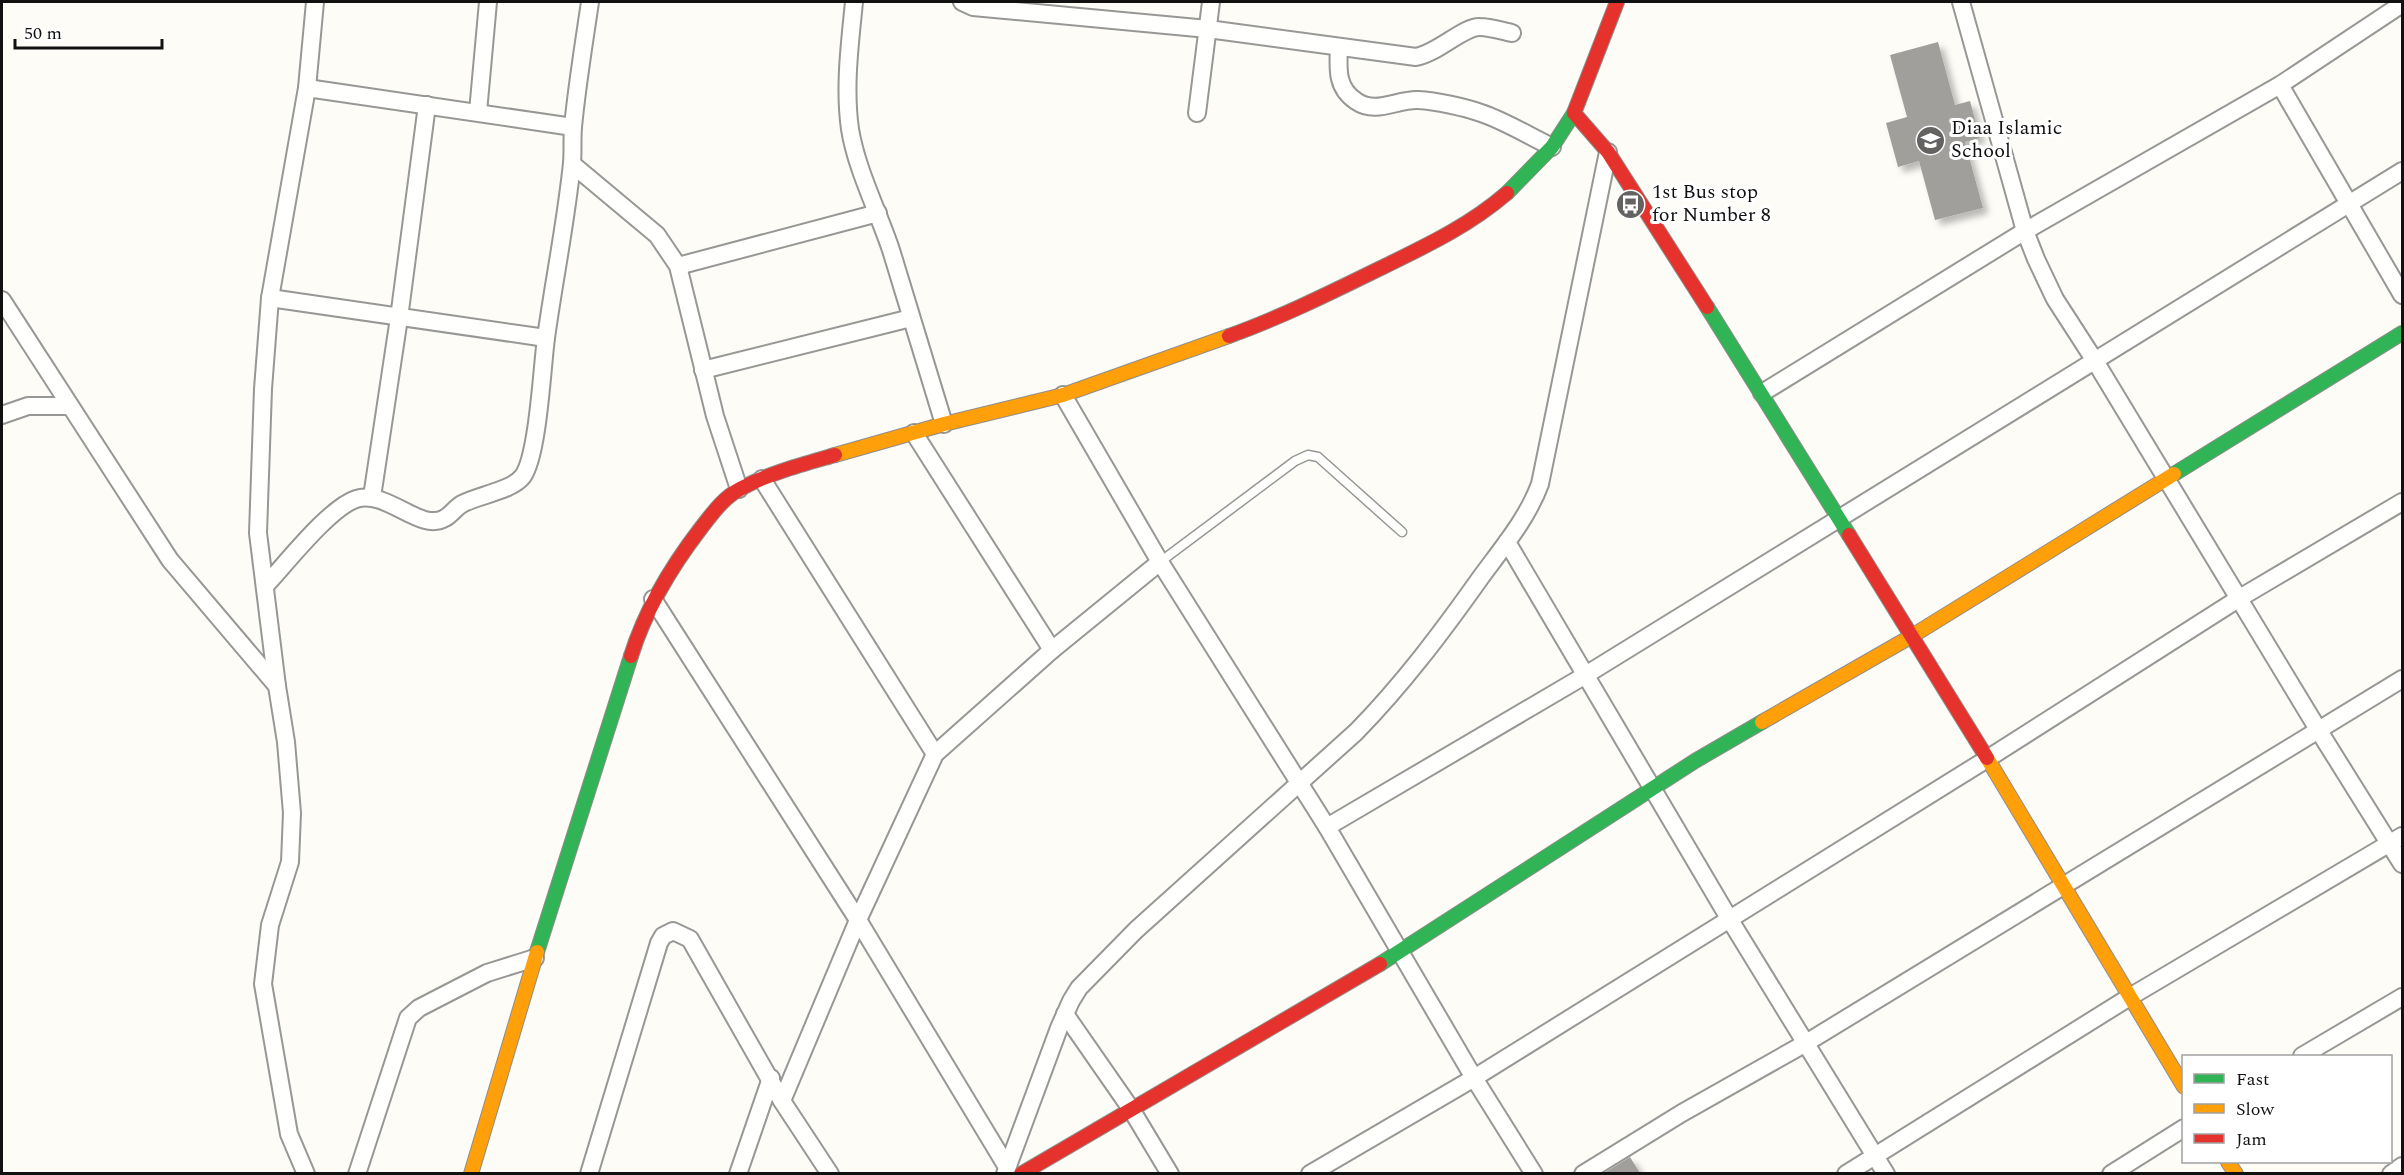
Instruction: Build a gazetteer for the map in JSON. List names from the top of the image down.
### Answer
{
  "places": {
    "school or university": ["Diaa Islamic School"],
    "bus stop": ["1st Bus stop for Number 8"]
  },
  "legend": ["Fast", "Slow", "Jam"],
  "scale_bar": "50 m"
}
